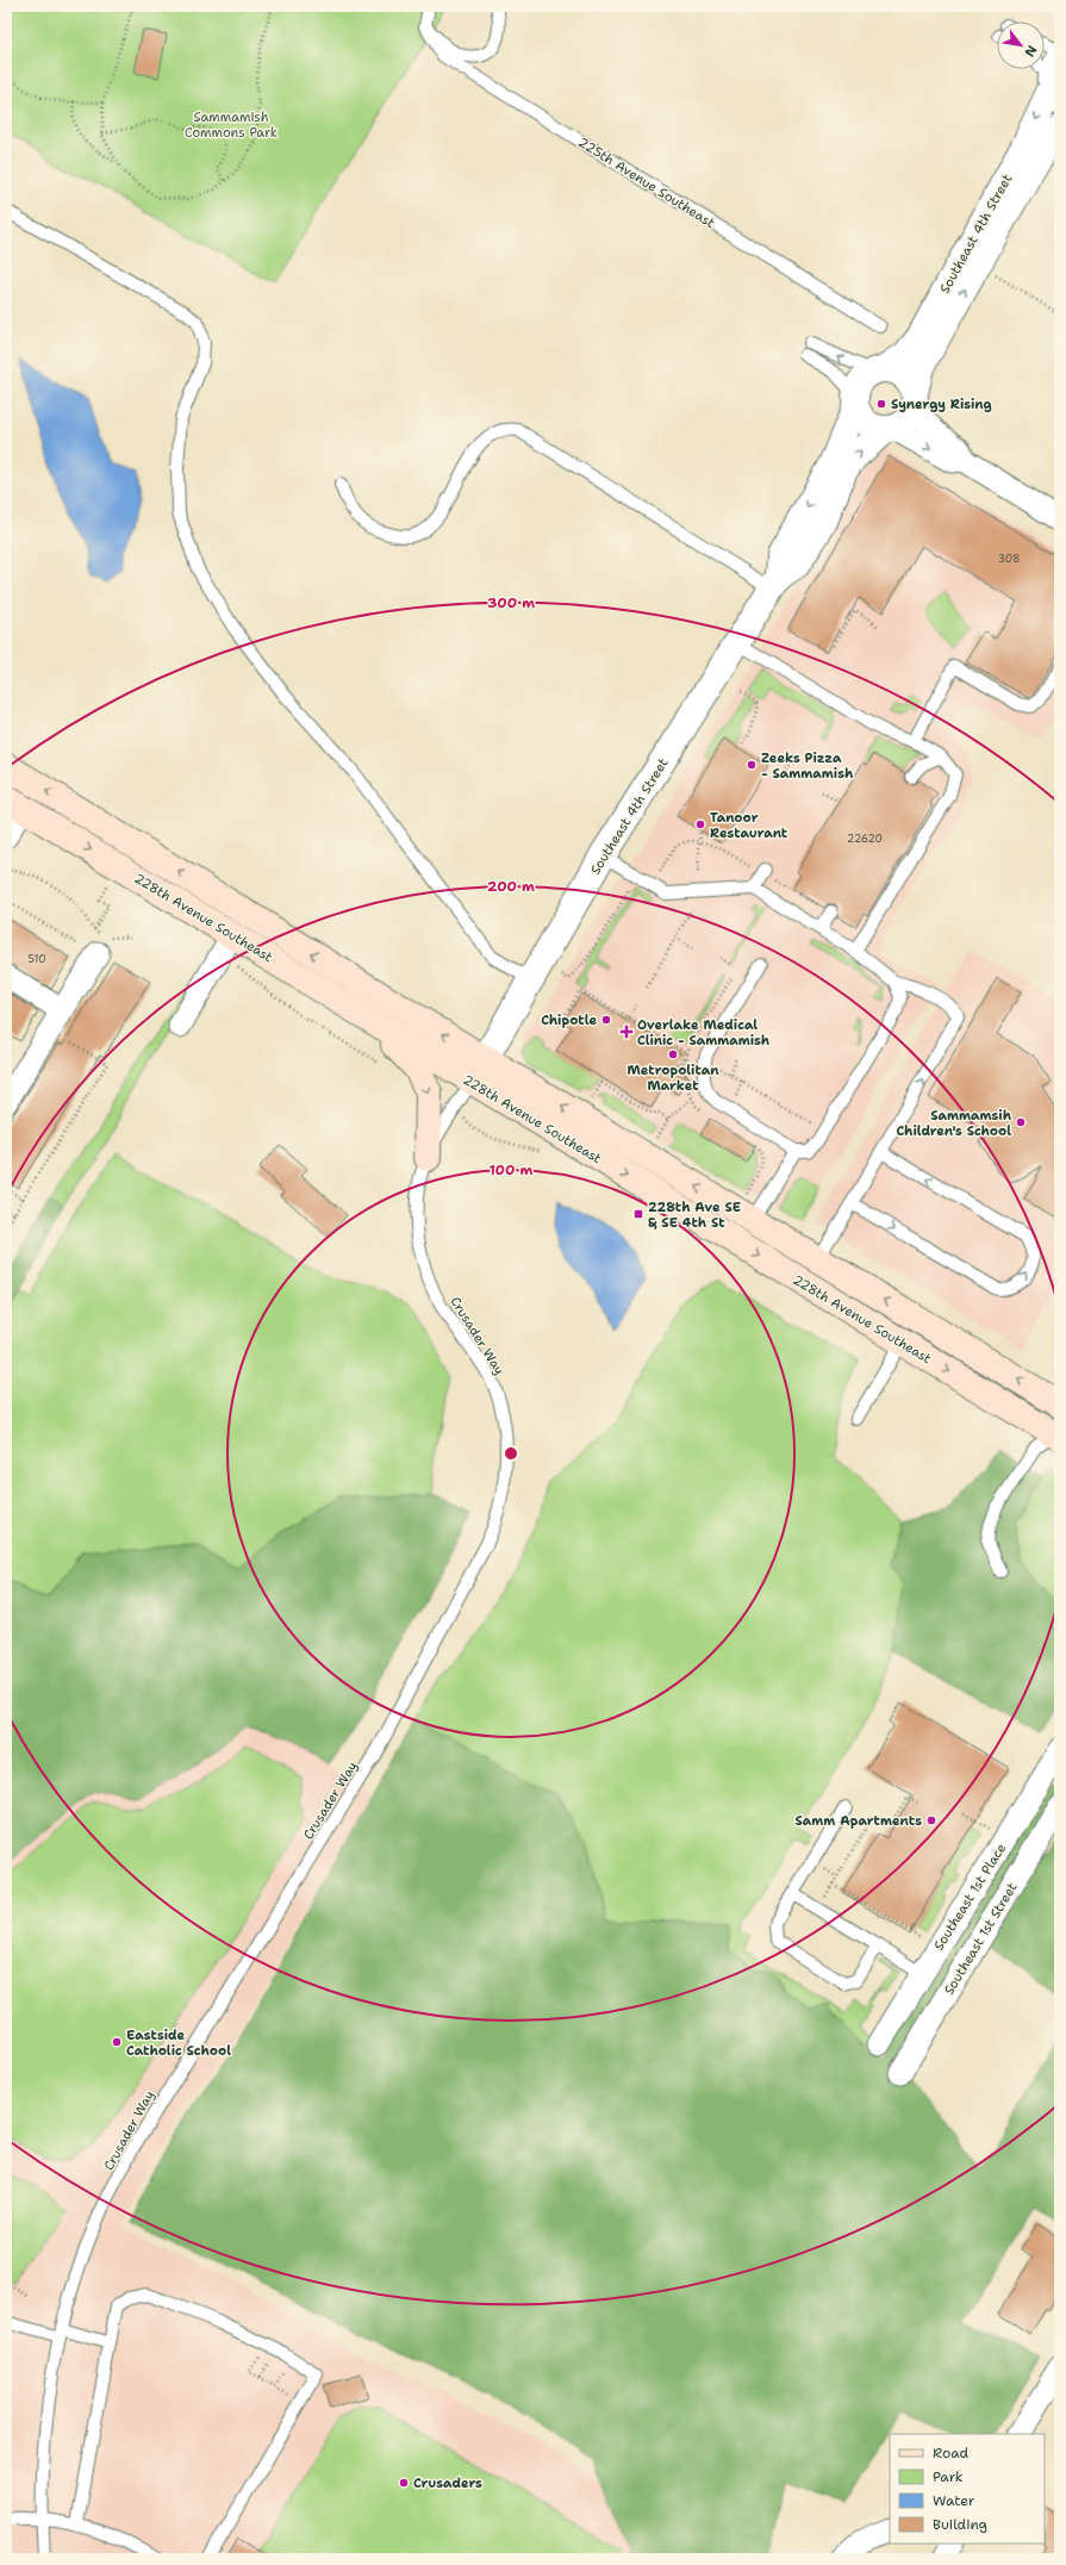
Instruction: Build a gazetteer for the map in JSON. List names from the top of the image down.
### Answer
{
  "streets": {
    "main road": ["228th Avenue Southeast"],
    "street": ["Southeast 4th Street", "Southeast 1st Place", "Southeast 1st Street"],
    "lane": ["225th Avenue Southeast", "Crusader Way"]
  },
  "crossings": [
    ["Southeast 4th Street", "228th Avenue Southeast"],
    ["Southeast 4th Street", "Crusader Way"],
    ["228th Avenue Southeast", "Crusader Way"]
  ],
  "parks": ["Sammamish Commons Park"],
  "places": {
    "other": [
      "Synergy Rising",
      "Zeeks Pizza - Sammamish",
      "Tanoor Restaurant",
      "Chipotle",
      "Metropolitan Market",
      "Sammamsih Children's School",
      "Samm Apartments",
      "Eastside Catholic School",
      "Crusaders"
    ],
    "health": ["Overlake Medical Clinic - Sammamish"],
    "transit": ["228th Ave SE & SE 4th St"]
  },
  "house_numbers": ["308", "22620", "510"],
  "legend": [
    "Road",
    "Park",
    "Water",
    "Building"
  ],
  "north": "bottom right",
  "rings": ["300 m", "200 m", "100 m"]
}
